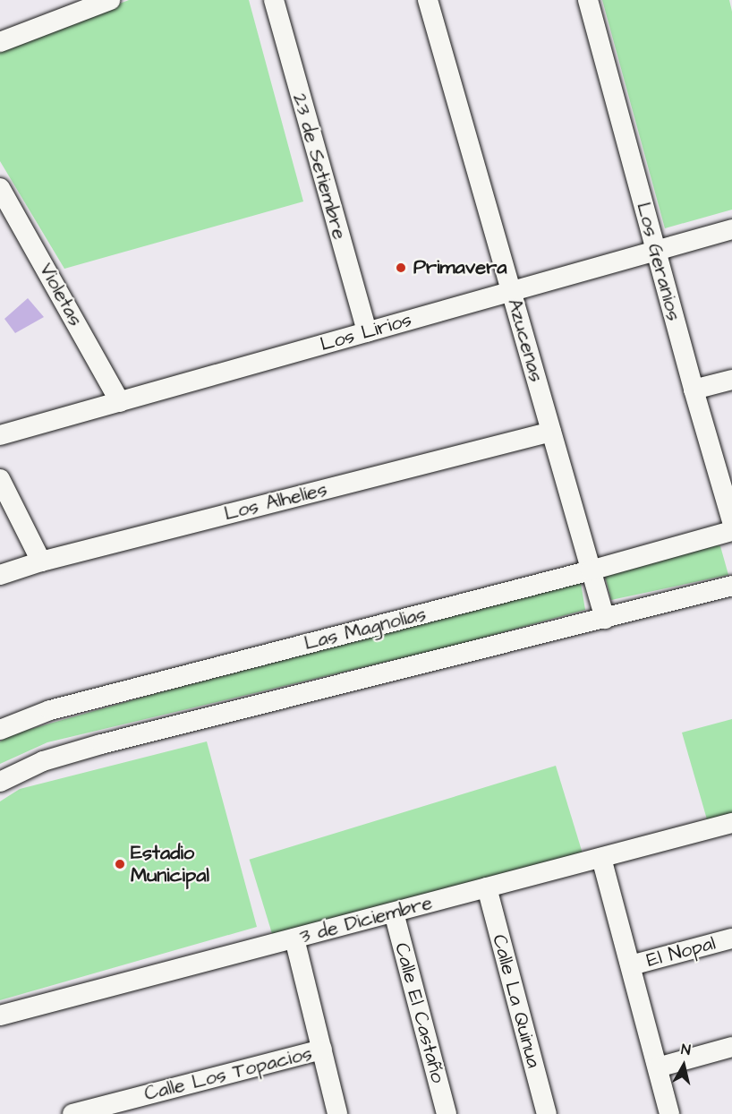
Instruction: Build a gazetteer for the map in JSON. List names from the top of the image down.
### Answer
{
  "streets": {
    "street": [
      "23 de Setiembre",
      "Los Geranios",
      "Violetas",
      "Los Lirios",
      "Azucenas",
      "Los Alhelíes",
      "Las Magnolias",
      "3 de Diciembre",
      "El Nopal",
      "Calle La Quinua",
      "Calle El Castaño",
      "Calle Los Topacios"
    ]
  },
  "crossings": [
    ["23 de Setiembre", "Los Lirios"],
    ["Los Geranios", "Los Lirios"],
    ["Violetas", "Los Lirios"],
    ["Los Lirios", "Azucenas"],
    ["Azucenas", "Los Alhelíes"],
    ["Azucenas", "Las Magnolias"],
    ["3 de Diciembre", "Calle La Quinua"],
    ["3 de Diciembre", "Calle El Castaño"]
  ],
  "places": ["Primavera", "Estadio Municipal"],
  "north": "top"
}
